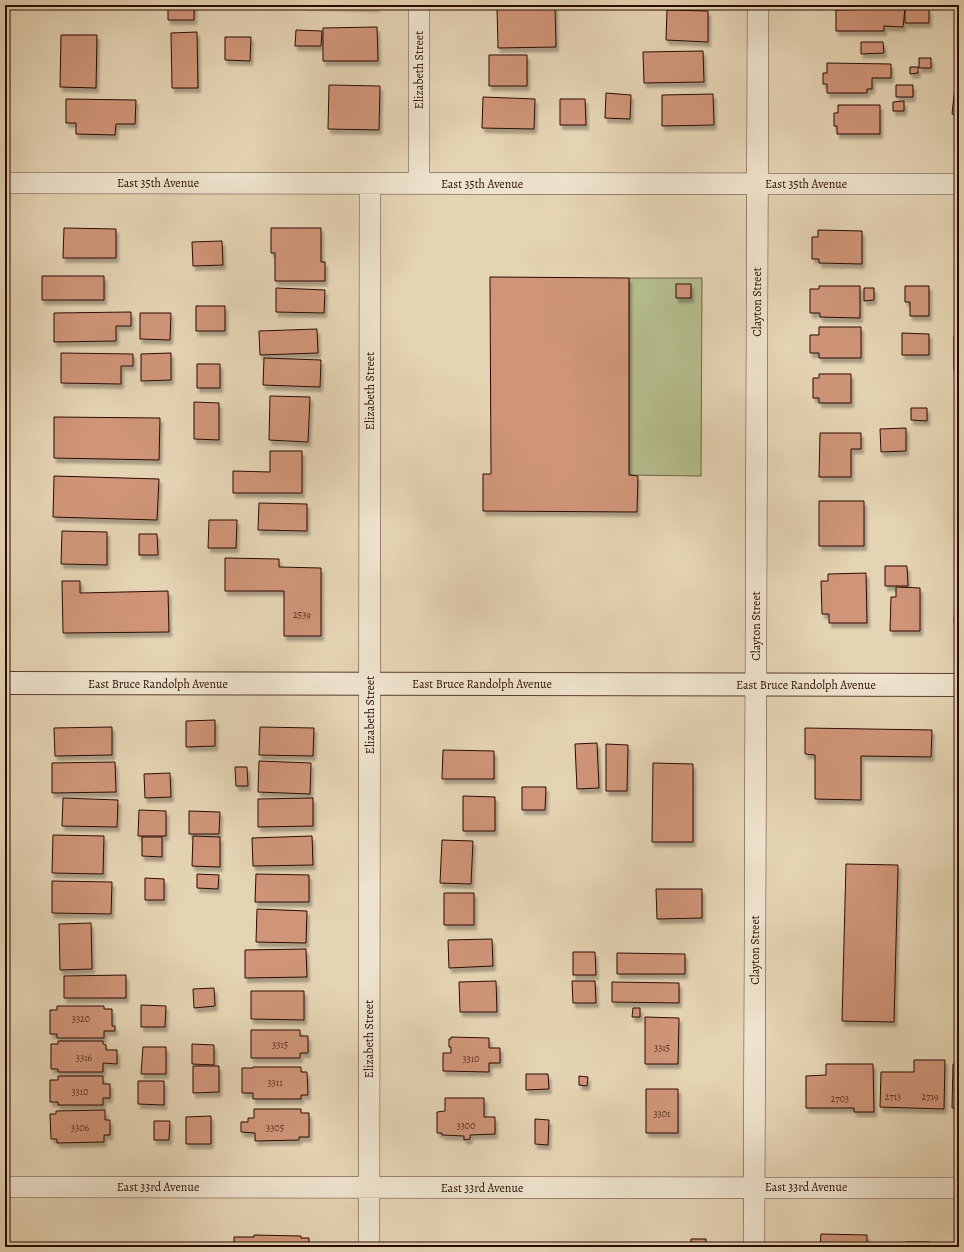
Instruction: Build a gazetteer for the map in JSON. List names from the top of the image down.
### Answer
{
  "streets": {
    "street": [
      "Elizabeth Street",
      "East 35th Avenue",
      "Clayton Street",
      "East Bruce Randolph Avenue",
      "East 33rd Avenue"
    ]
  },
  "crossings": [
    ["Elizabeth Street", "East 35th Avenue"],
    ["Elizabeth Street", "East Bruce Randolph Avenue"],
    ["Elizabeth Street", "East 33rd Avenue"],
    ["East 35th Avenue", "Clayton Street"],
    ["Clayton Street", "East Bruce Randolph Avenue"],
    ["Clayton Street", "East 33rd Avenue"]
  ],
  "house_numbers": [
    "2539",
    "3320",
    "3315",
    "3315",
    "3316",
    "3310",
    "3311",
    "3310",
    "2713",
    "2719",
    "2703",
    "3301",
    "3300",
    "3306",
    "3305"
  ]
}
